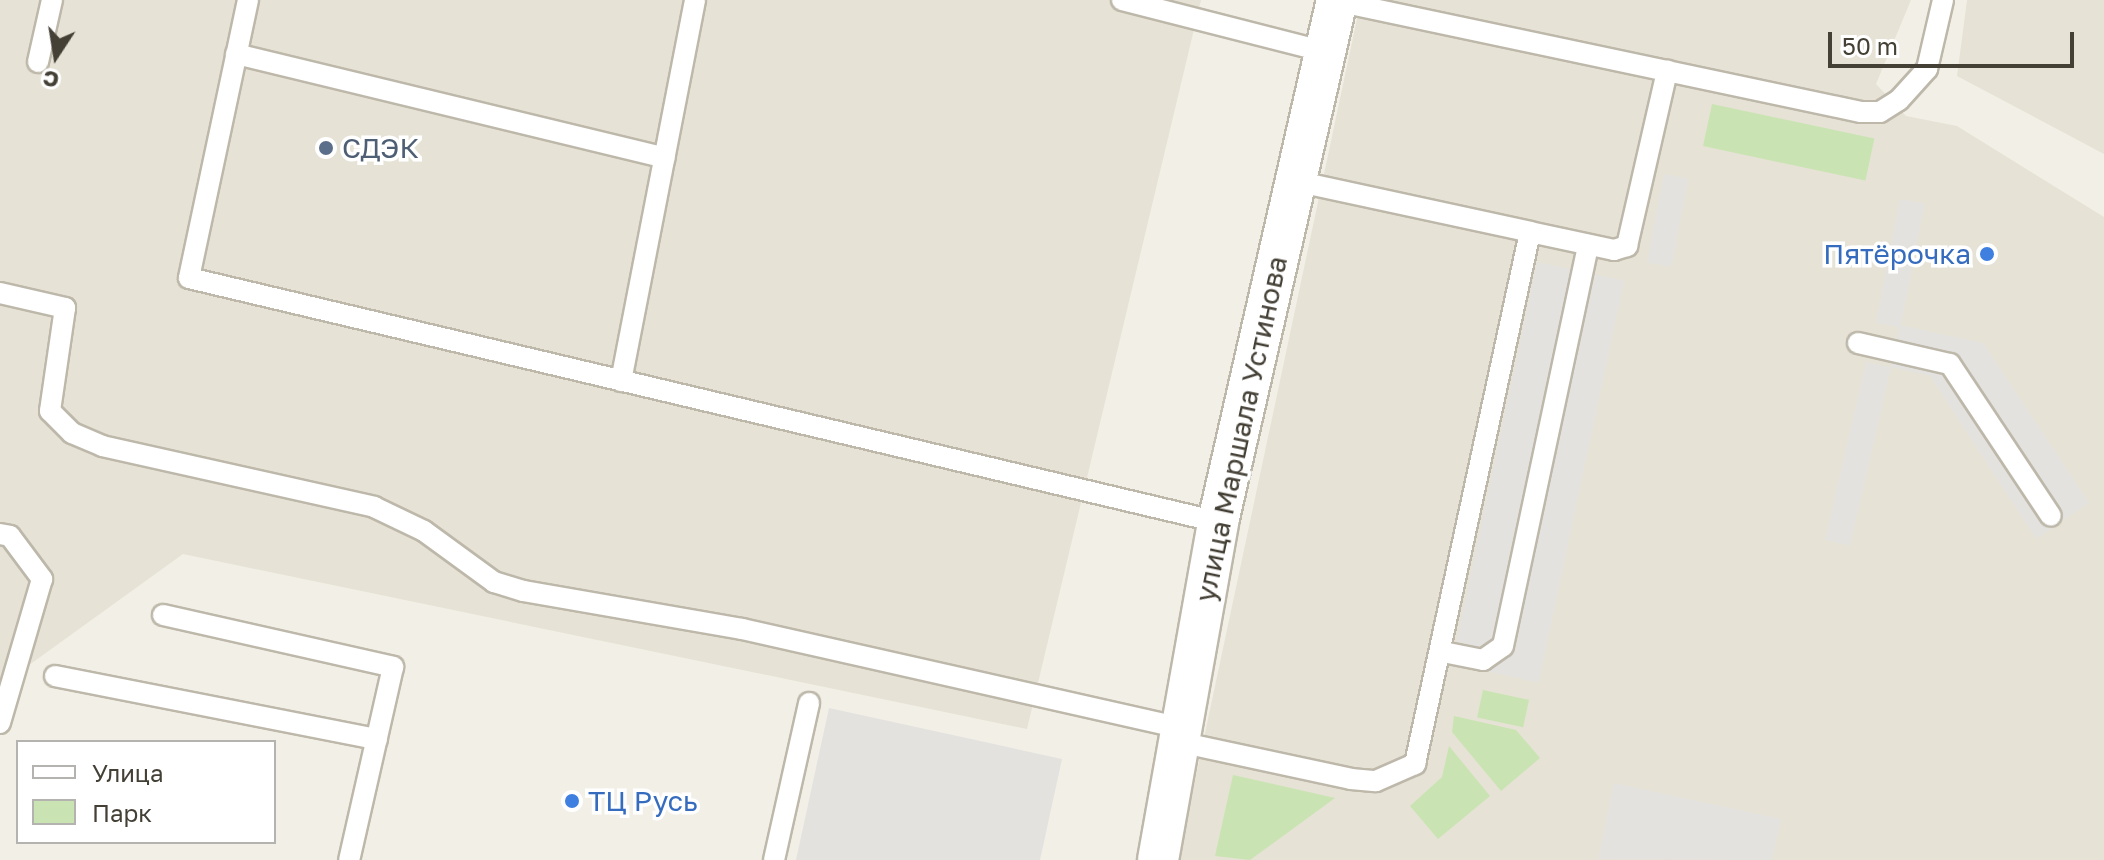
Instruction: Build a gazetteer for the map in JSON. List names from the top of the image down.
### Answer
{
  "streets": {
    "street": ["улица Маршала Устинова"]
  },
  "places": ["СДЭК", "Пятёрочка", "ТЦ Русь"],
  "legend": ["Улица", "Парк"],
  "scale_bar": "50 m",
  "north": "bottom"
}
